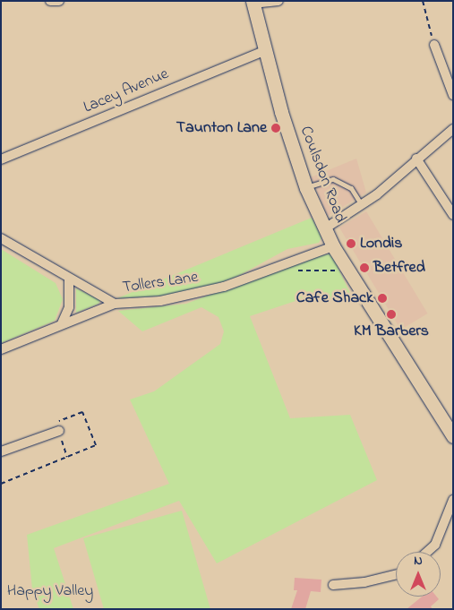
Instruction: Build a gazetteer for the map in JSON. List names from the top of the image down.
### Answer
{
  "streets": {
    "main road": ["Coulsdon Road"],
    "street": ["Lacey Avenue", "Tollers Lane"]
  },
  "crossings": [
    ["Lacey Avenue", "Coulsdon Road"],
    ["Coulsdon Road", "Tollers Lane"]
  ],
  "parks": ["Happy Valley"],
  "places": [
    "Taunton Lane",
    "Londis",
    "Betfred",
    "Cafe Shack",
    "KM Barbers"
  ],
  "north": "top"
}
